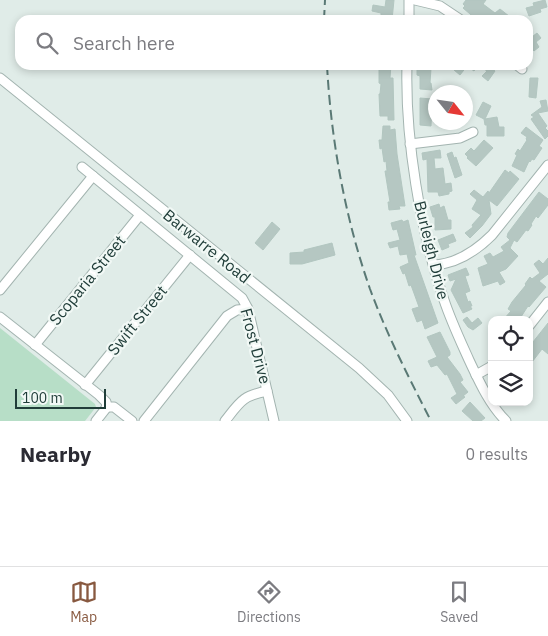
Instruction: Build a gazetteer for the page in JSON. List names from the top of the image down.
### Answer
{
  "streets": {
    "street": [
      "Barwarre Road",
      "Burleigh Drive",
      "Scoparia Street",
      "Swift Street",
      "Frost Drive"
    ]
  },
  "crossings": [
    ["Scoparia Street", "Frost Drive"],
    ["Swift Street", "Frost Drive"]
  ],
  "scale_bar": "100 m",
  "north": "bottom right",
  "page": {
    "search": "Search here",
    "scale": "100 m",
    "heading": ["Nearby", "0 results"],
    "nav": ["Map", "Directions", "Saved"]
  }
}
